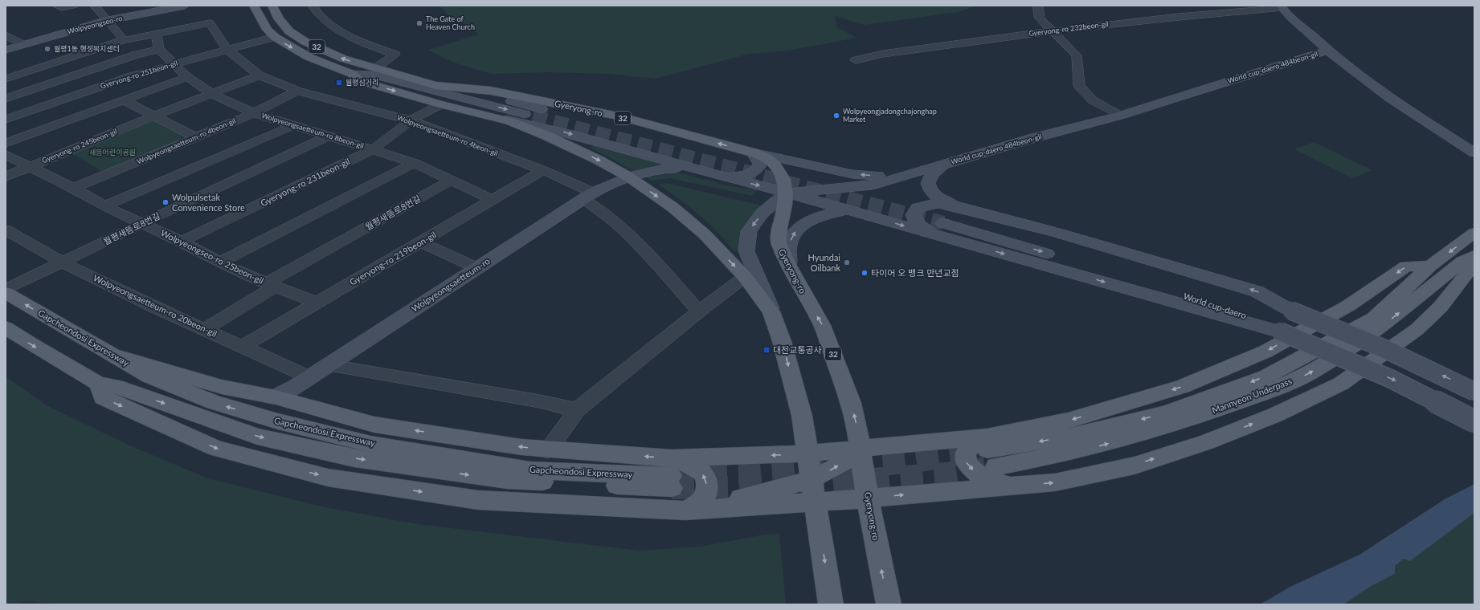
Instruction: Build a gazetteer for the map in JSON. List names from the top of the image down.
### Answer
{
  "streets": {
    "main road": [
      "32",
      "Gyeryong-ro",
      "Gapcheondosi Expressway",
      "Mannyeon Underpass"
    ],
    "street": [
      "Wolpyeongseo-ro",
      "Gyeryong-ro 232beon-gil",
      "World cup-daero 484beon-gil",
      "Gyeryong-ro 251beon-gil",
      "Wolpyeongsaetteum-ro 8beon-gil",
      "Wolpyeongsaetteum-ro 4beon-gil",
      "Gyeryong-ro 245beon-gil",
      "Gyeryong-ro 231beon-gil",
      "월평새뜸로8번길",
      "Wolpyeongseo-ro 25beon-gil",
      "Gyeryong-ro 219beon-gil",
      "Wolpyeongsaetteum-ro",
      "Wolpyeongsaetteum-ro 20beon-gil",
      "World cup-daero"
    ]
  },
  "crossings": [
    ["32", "Gyeryong-ro 251beon-gil"],
    ["32", "Gyeryong-ro"],
    ["Gyeryong-ro 251beon-gil", "Wolpyeongsaetteum-ro 8beon-gil"],
    ["Gyeryong-ro 251beon-gil", "Wolpyeongsaetteum-ro 4beon-gil"],
    ["Wolpyeongsaetteum-ro 8beon-gil", "Wolpyeongsaetteum-ro 4beon-gil"],
    ["Wolpyeongsaetteum-ro 8beon-gil", "Gyeryong-ro 245beon-gil"],
    ["Wolpyeongsaetteum-ro 8beon-gil", "Gyeryong-ro 231beon-gil"],
    ["Wolpyeongsaetteum-ro 8beon-gil", "월평새뜸로8번길"],
    ["Wolpyeongsaetteum-ro 8beon-gil", "Gyeryong-ro 219beon-gil"],
    ["Wolpyeongsaetteum-ro 4beon-gil", "Gyeryong-ro 245beon-gil"],
    ["Wolpyeongsaetteum-ro 4beon-gil", "Gyeryong-ro 231beon-gil"],
    ["Wolpyeongsaetteum-ro 4beon-gil", "Wolpyeongseo-ro 25beon-gil"],
    ["Wolpyeongsaetteum-ro 4beon-gil", "Gyeryong-ro 219beon-gil"],
    ["Wolpyeongsaetteum-ro 4beon-gil", "Wolpyeongsaetteum-ro"],
    ["Gyeryong-ro 245beon-gil", "Wolpyeongseo-ro 25beon-gil"],
    ["Gyeryong-ro 231beon-gil", "Wolpyeongseo-ro 25beon-gil"],
    ["월평새뜸로8번길", "Wolpyeongseo-ro 25beon-gil"],
    ["월평새뜸로8번길", "Wolpyeongsaetteum-ro 20beon-gil"],
    ["Wolpyeongseo-ro 25beon-gil", "Gyeryong-ro 219beon-gil"],
    ["Gyeryong-ro 219beon-gil", "Wolpyeongsaetteum-ro 20beon-gil"],
    ["Wolpyeongsaetteum-ro", "Wolpyeongsaetteum-ro 20beon-gil"]
  ],
  "parks": ["새뜸어린이공원"],
  "places": {
    "other": [
      "The Gate of Heaven Church",
      "월평1동 행정복지센터",
      "Wolpyeongjadongchajonghap Market",
      "Wolpulsetak Convenience Store",
      "Hyundai Oilbank",
      "타이어 오 뱅크 만년교점"
    ],
    "transit": ["월평삼거리", "대전교통공사"]
  }
}
